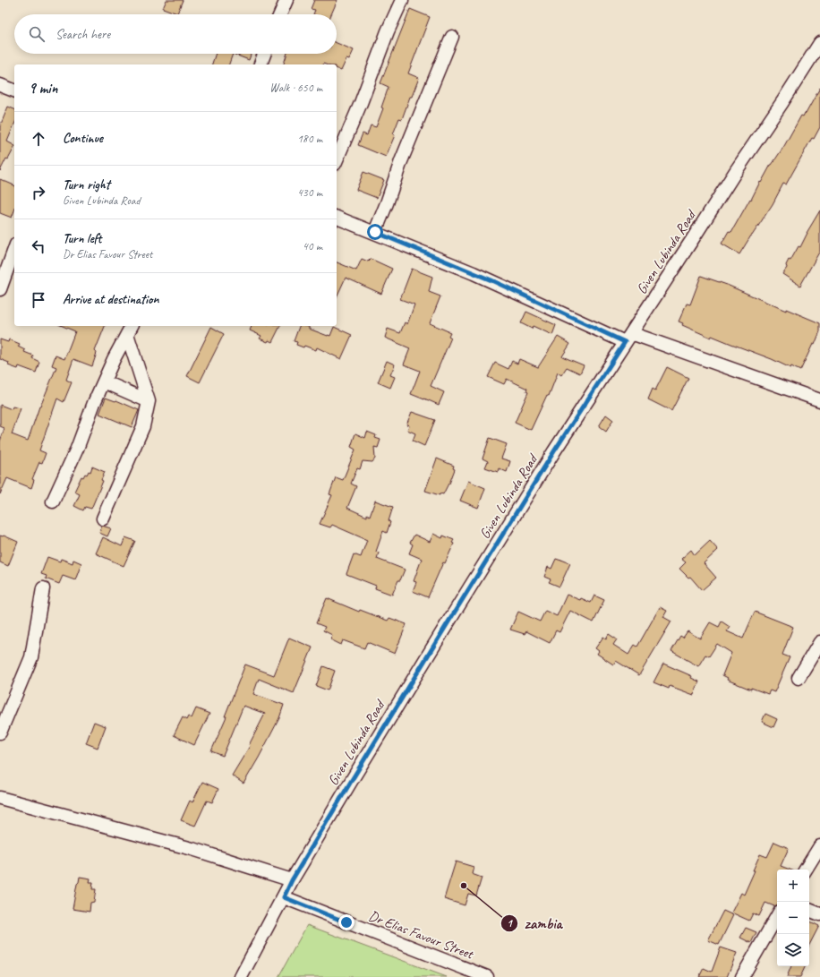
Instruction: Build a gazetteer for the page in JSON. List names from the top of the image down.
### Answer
{
  "streets": {
    "street": ["Given Lubinda Road", "Dr Elias Favour Street"]
  },
  "crossings": [
    ["Given Lubinda Road", "Dr Elias Favour Street"]
  ],
  "places": ["zambia"],
  "page": {
    "search": "Search here",
    "heading": ["9 min", "Walk · 650 m"],
    "list": [
      ["Continue", "180 m"],
      ["Turn right", "Given Lubinda Road", "430 m"],
      ["Turn left", "Dr Elias Favour Street", "40 m"],
      "Arrive at destination"
    ],
    "map_buttons": ["+", "−"]
  }
}
